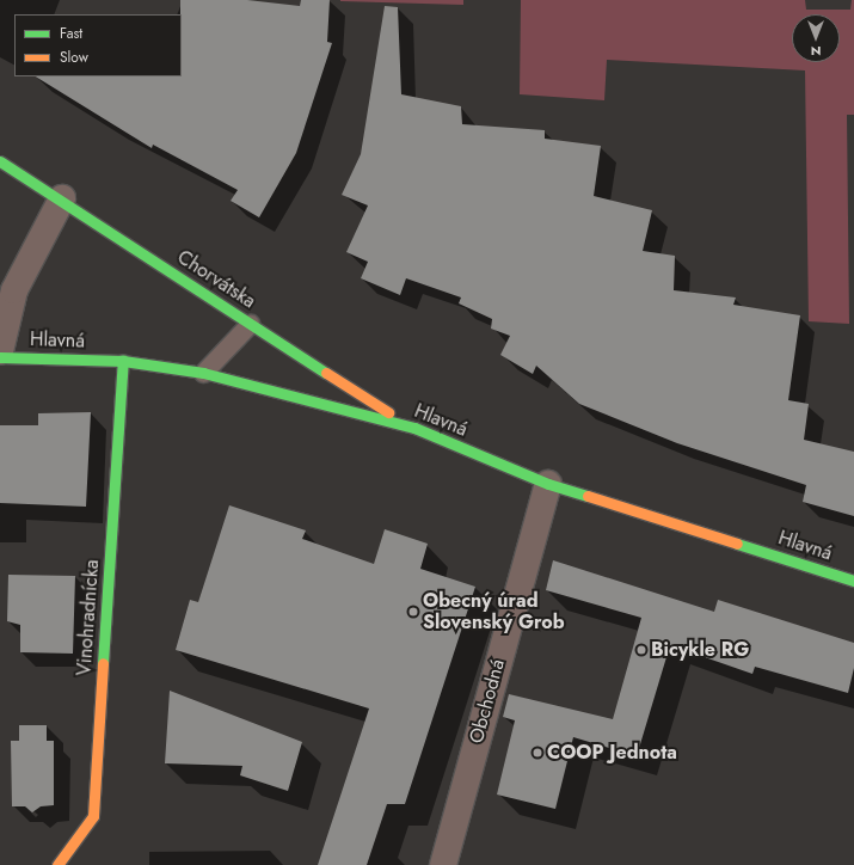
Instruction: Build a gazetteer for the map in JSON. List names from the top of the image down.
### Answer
{
  "streets": {
    "street": [
      "Chorvátska",
      "Hlavná",
      "Vinohradnícka",
      "Obchodná"
    ]
  },
  "crossings": [
    ["Chorvátska", "Hlavná"],
    ["Hlavná", "Vinohradnícka"],
    ["Hlavná", "Obchodná"]
  ],
  "places": ["Obecný úrad Slovenský Grob", "Bicykle RG", "COOP Jednota"],
  "legend": ["Fast", "Slow"],
  "north": "bottom"
}
